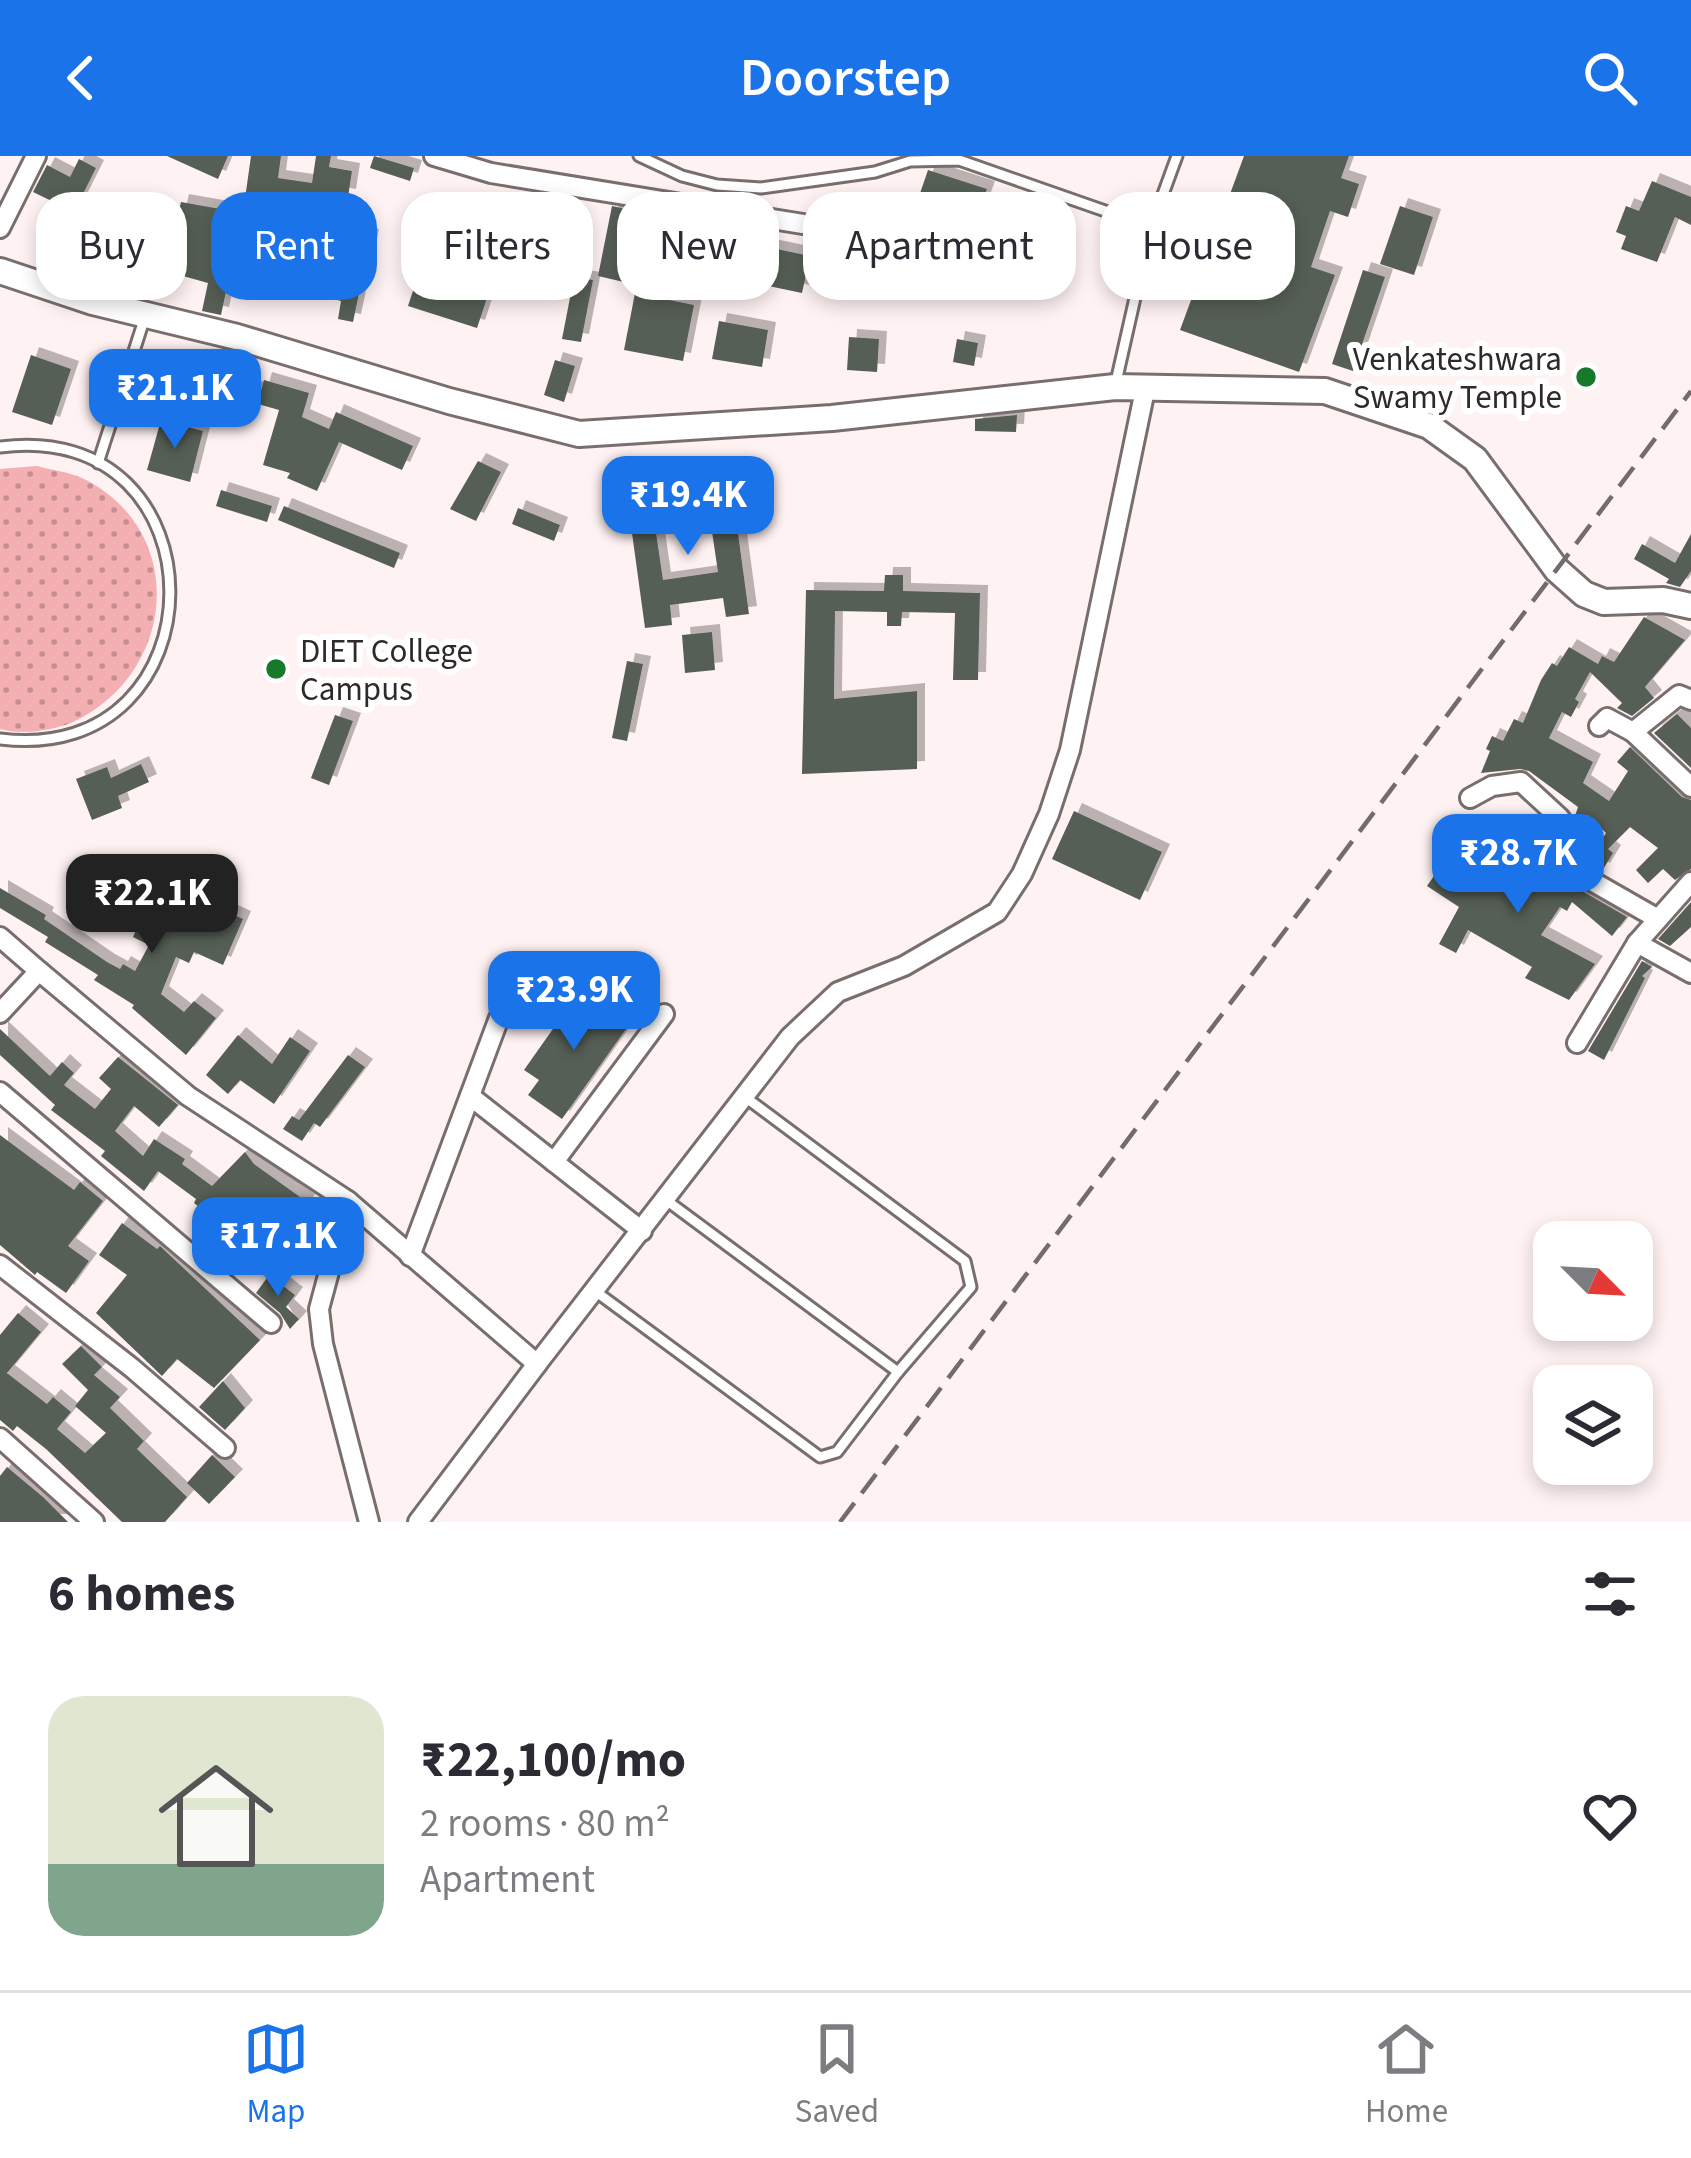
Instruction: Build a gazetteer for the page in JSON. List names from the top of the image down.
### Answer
{
  "places": ["Venkateshwara Swamy Temple", "DIET College Campus"],
  "north": "bottom right",
  "page": {
    "header": "Doorstep",
    "chip": [
      "Buy",
      "Rent",
      "Filters",
      "New",
      "Apartment",
      "House"
    ],
    "price": [
      "₹21.1K",
      "₹19.4K",
      "₹28.7K",
      "₹22.1K",
      "₹23.9K",
      "₹17.1K"
    ],
    "heading": "6 homes",
    "list": [
      {
        "name": "₹22,100/mo",
        "note": "2 rooms · 80 m² · Apartment"
      }
    ],
    "tabs": ["Map", "Saved", "Home"]
  }
}
